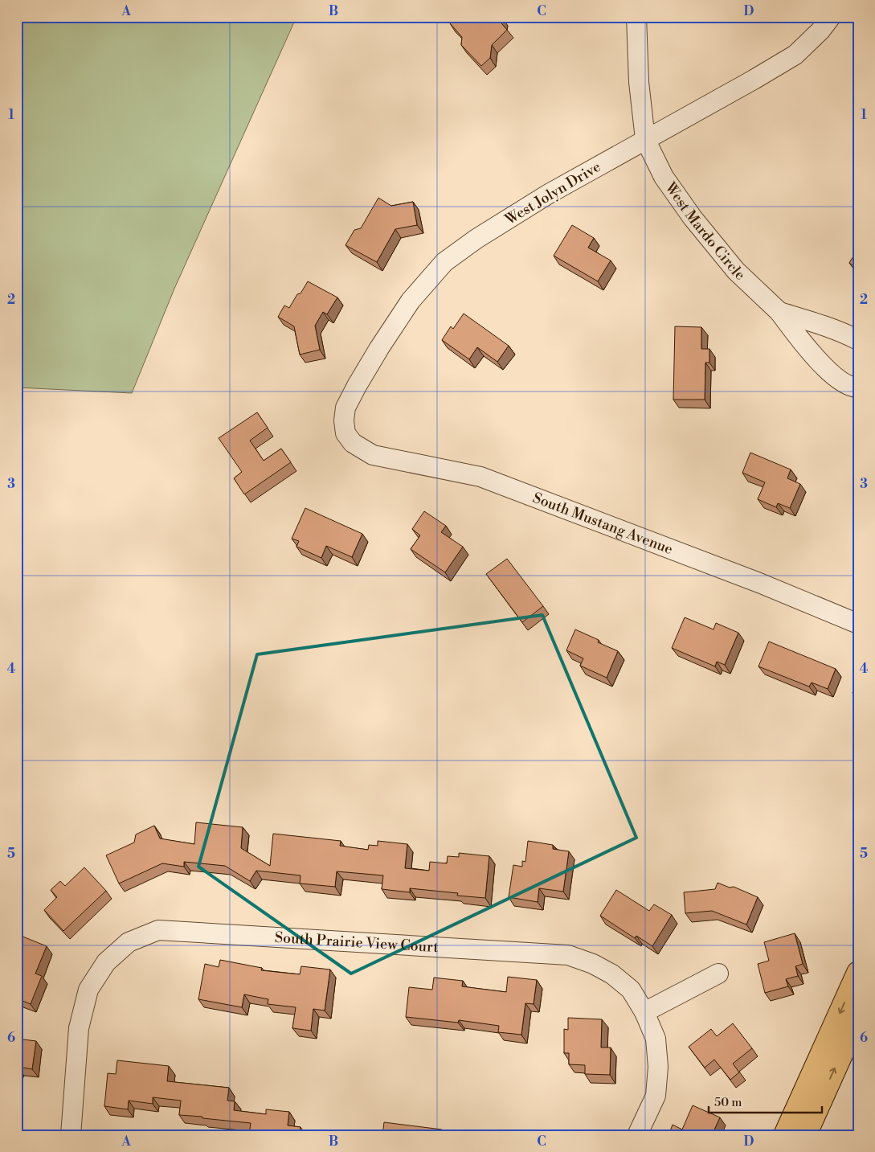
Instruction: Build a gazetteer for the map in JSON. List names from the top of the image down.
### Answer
{
  "streets": {
    "street": [
      "West Jolyn Drive",
      "West Mardo Circle",
      "South Mustang Avenue",
      "South Prairie View Court"
    ]
  },
  "crossings": [
    ["West Jolyn Drive", "West Mardo Circle"],
    ["West Jolyn Drive", "South Mustang Avenue"]
  ],
  "scale_bar": "50 m",
  "grid": {
    "columns": [
      "A",
      "B",
      "C",
      "D"
    ],
    "rows": [
      "1",
      "2",
      "3",
      "4",
      "5",
      "6"
    ]
  }
}
